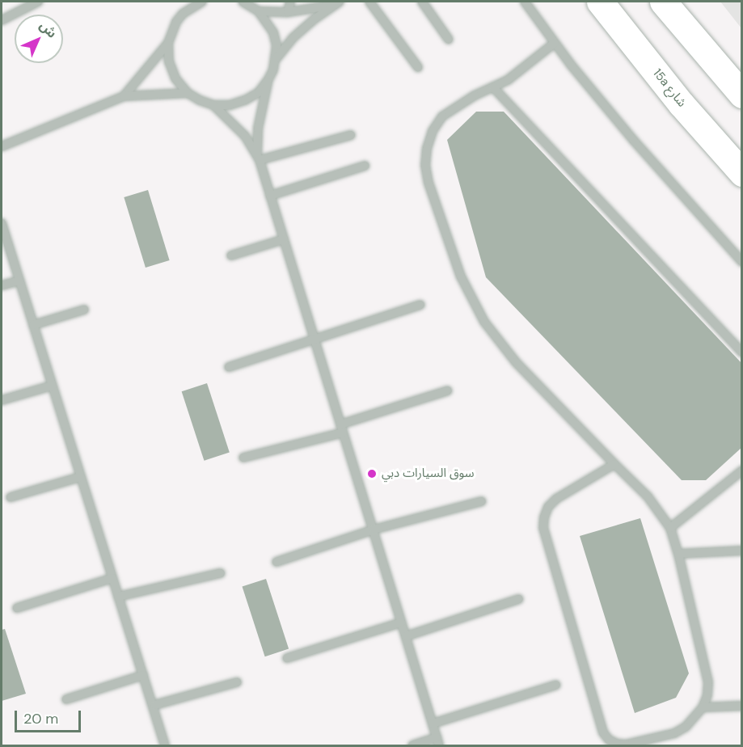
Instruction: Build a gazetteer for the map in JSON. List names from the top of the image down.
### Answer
{
  "streets": {
    "main road": ["15a شارع"]
  },
  "places": ["سوق السيارات دبي"],
  "scale_bar": "20 m",
  "north": "top right"
}
